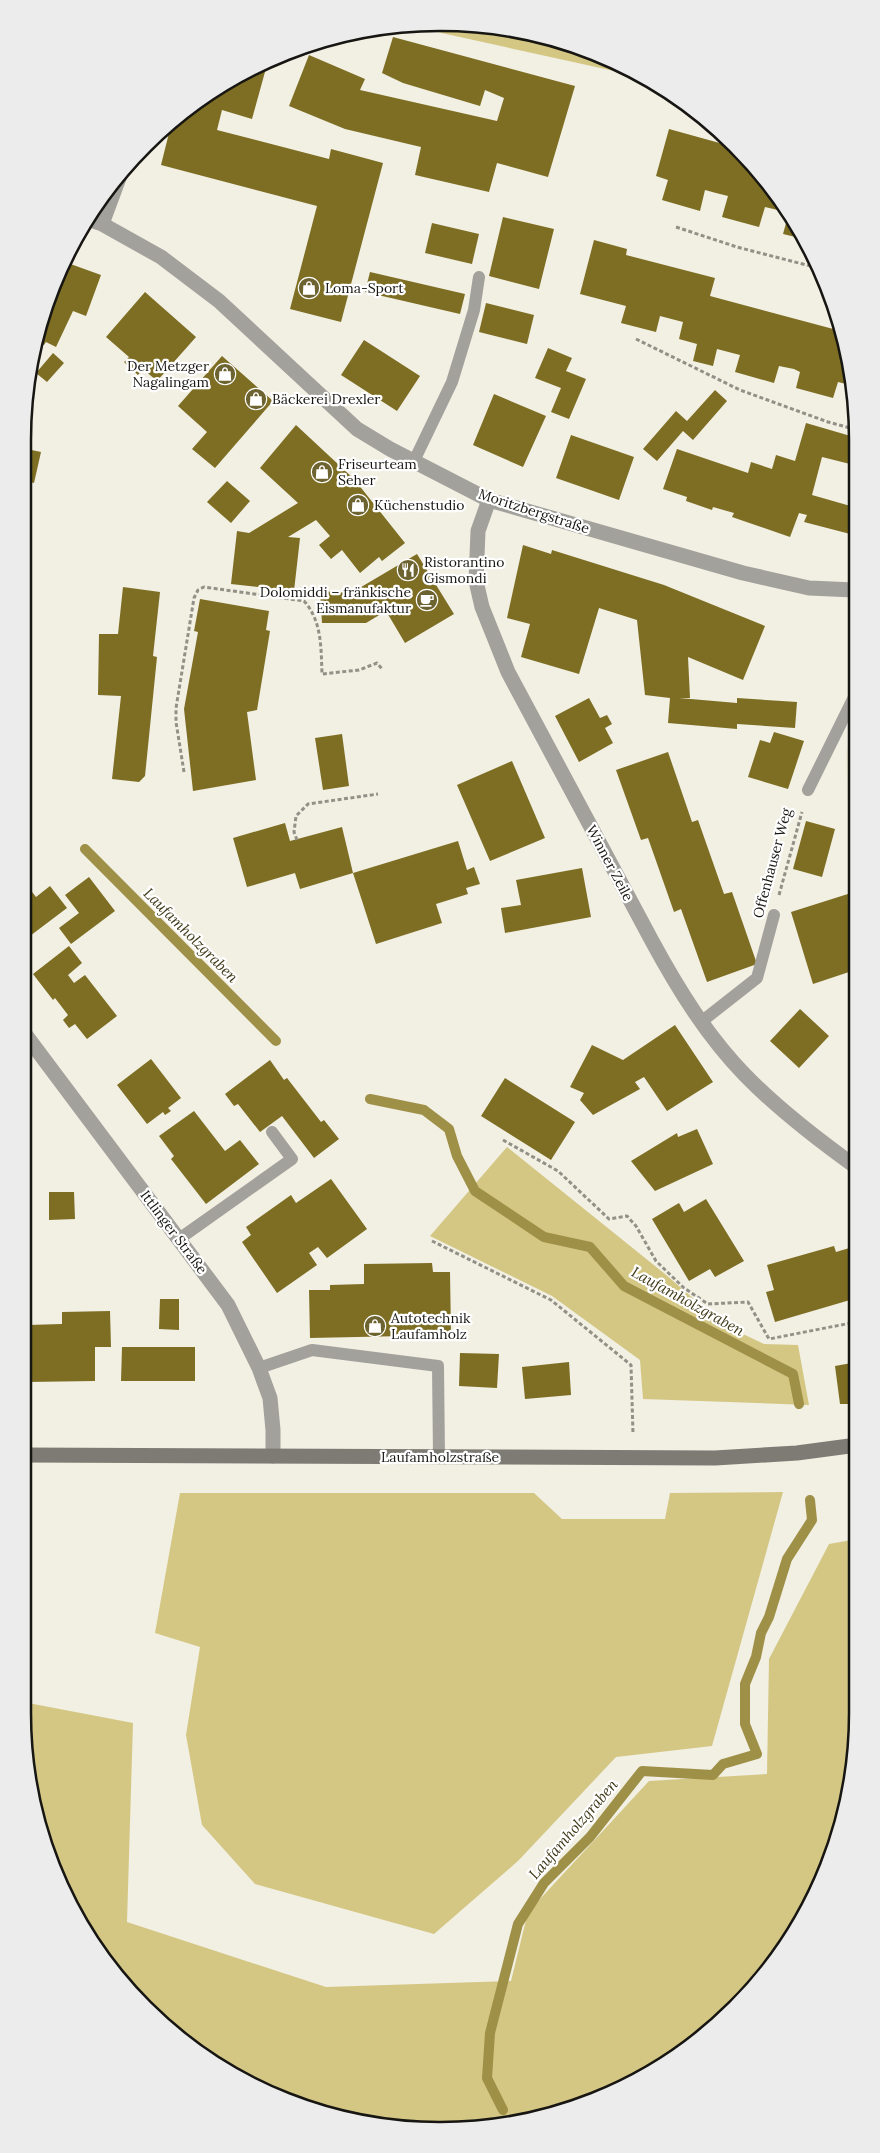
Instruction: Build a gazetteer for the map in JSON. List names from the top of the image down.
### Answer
{
  "streets": {
    "main road": ["Laufamholzstraße"],
    "street": ["Moritzbergstraße", "Winner Zeile", "Ittlinger Straße"],
    "lane": ["Offenhauser Weg"]
  },
  "crossings": [
    ["Moritzbergstraße", "Winner Zeile"],
    ["Winner Zeile", "Offenhauser Weg"],
    ["Ittlinger Straße", "Laufamholzstraße"]
  ],
  "water": ["Laufamholzgraben"],
  "places": {
    "shop": [
      "Loma-Sport",
      "Der Metzger Nagalingam",
      "Bäckerei Drexler",
      "Friseurteam Seher",
      "Küchenstudio",
      "Autotechnik Laufamholz"
    ],
    "restaurant": ["Ristorantino Gismondi"],
    "cafe": ["Dolomiddi – fränkische Eismanufaktur"]
  }
}
